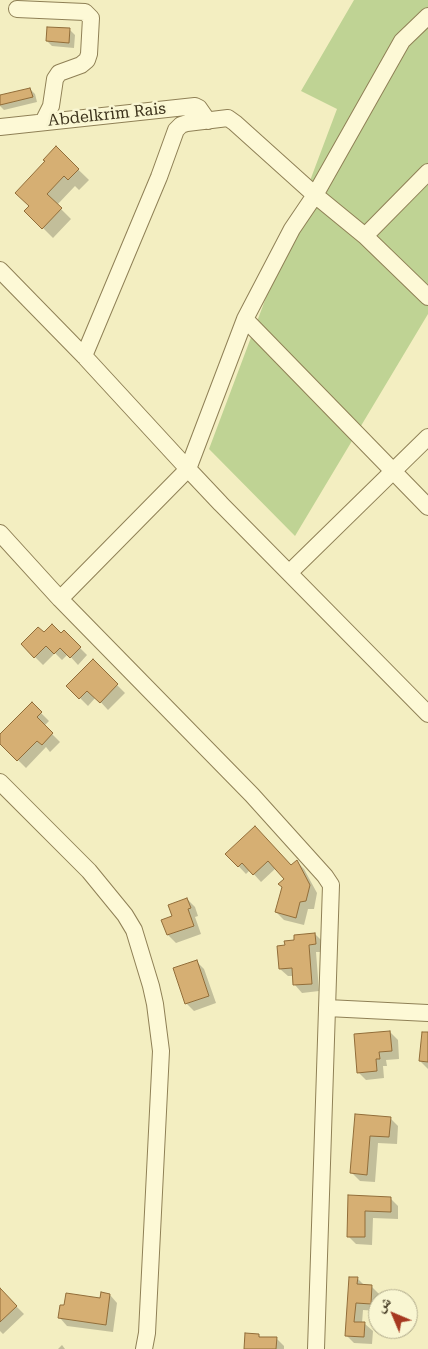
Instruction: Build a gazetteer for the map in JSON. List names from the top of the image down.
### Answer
{
  "streets": {
    "street": ["Abdelkrim Rais"]
  },
  "north": "top left"
}
